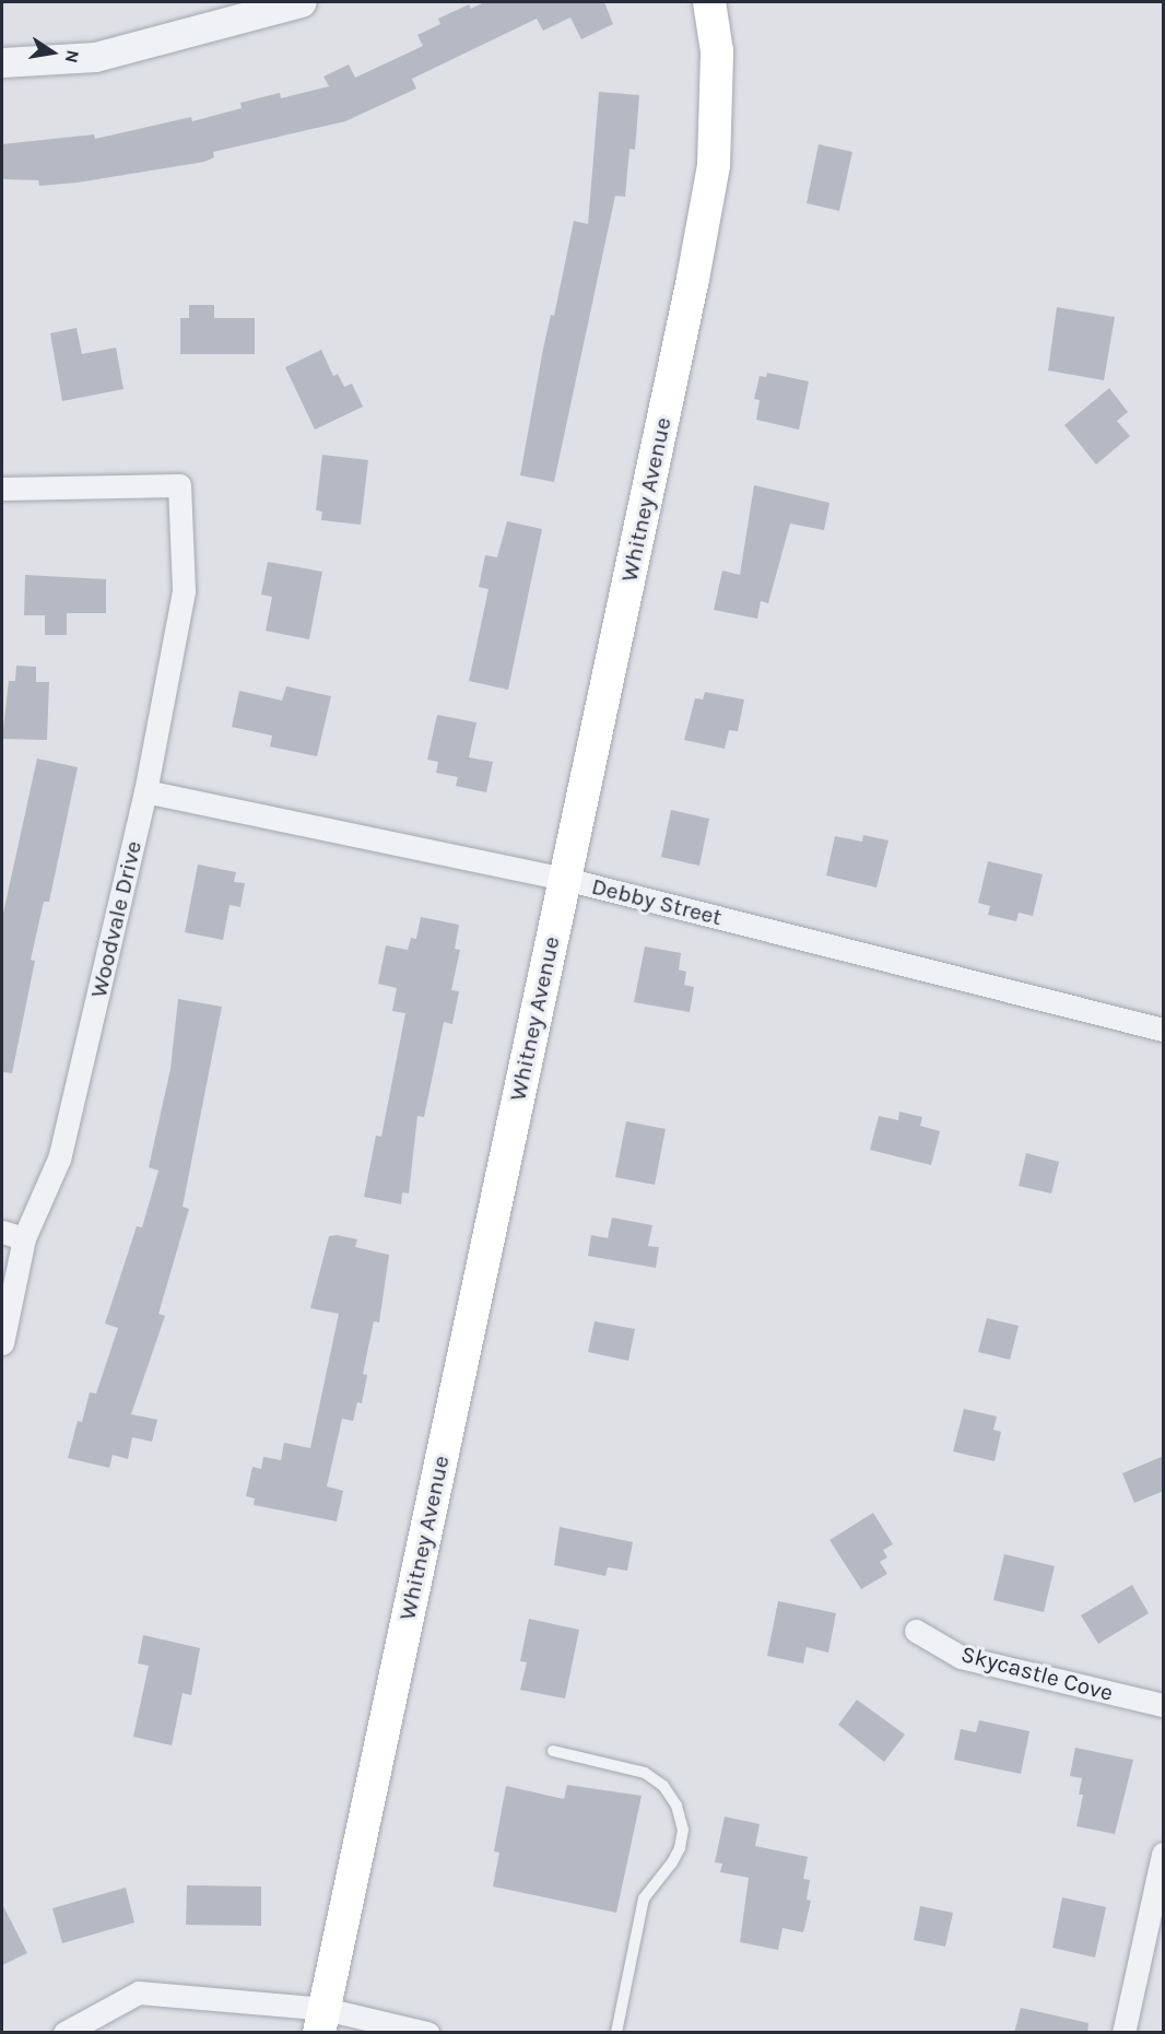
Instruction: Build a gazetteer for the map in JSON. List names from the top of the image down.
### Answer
{
  "streets": {
    "main road": ["Whitney Avenue"],
    "street": ["Debby Street", "Woodvale Drive", "Skycastle Cove"]
  },
  "crossings": [
    ["Whitney Avenue", "Debby Street"],
    ["Debby Street", "Woodvale Drive"]
  ],
  "north": "right"
}
